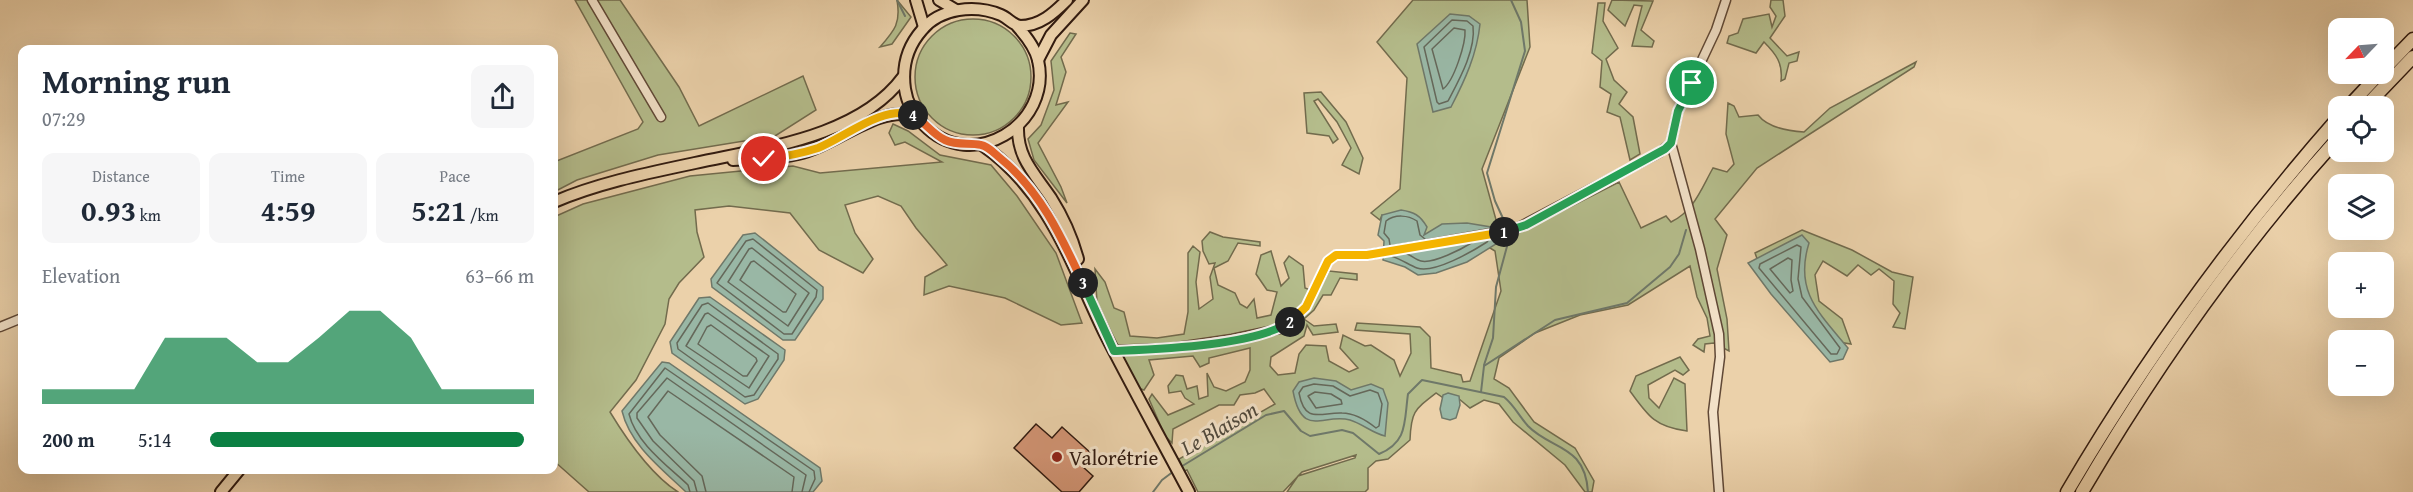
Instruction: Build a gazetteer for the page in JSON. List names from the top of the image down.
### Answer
{
  "water": ["Le Blaison"],
  "places": ["Valorétrie"],
  "north": "bottom left",
  "page": {
    "map_buttons": ["+", "−"],
    "heading": ["Morning run", "07:29"],
    "pins": [
      "4",
      "1",
      "3",
      "2"
    ],
    "stats": [
      ["Distance", "0.93 km"],
      ["Time", "4:59"],
      ["Pace", "5:21 /km"]
    ],
    "chart": ["Elevation", "63–66 m"],
    "list": [
      {
        "name": "200 m",
        "note": "5:14"
      }
    ]
  }
}
